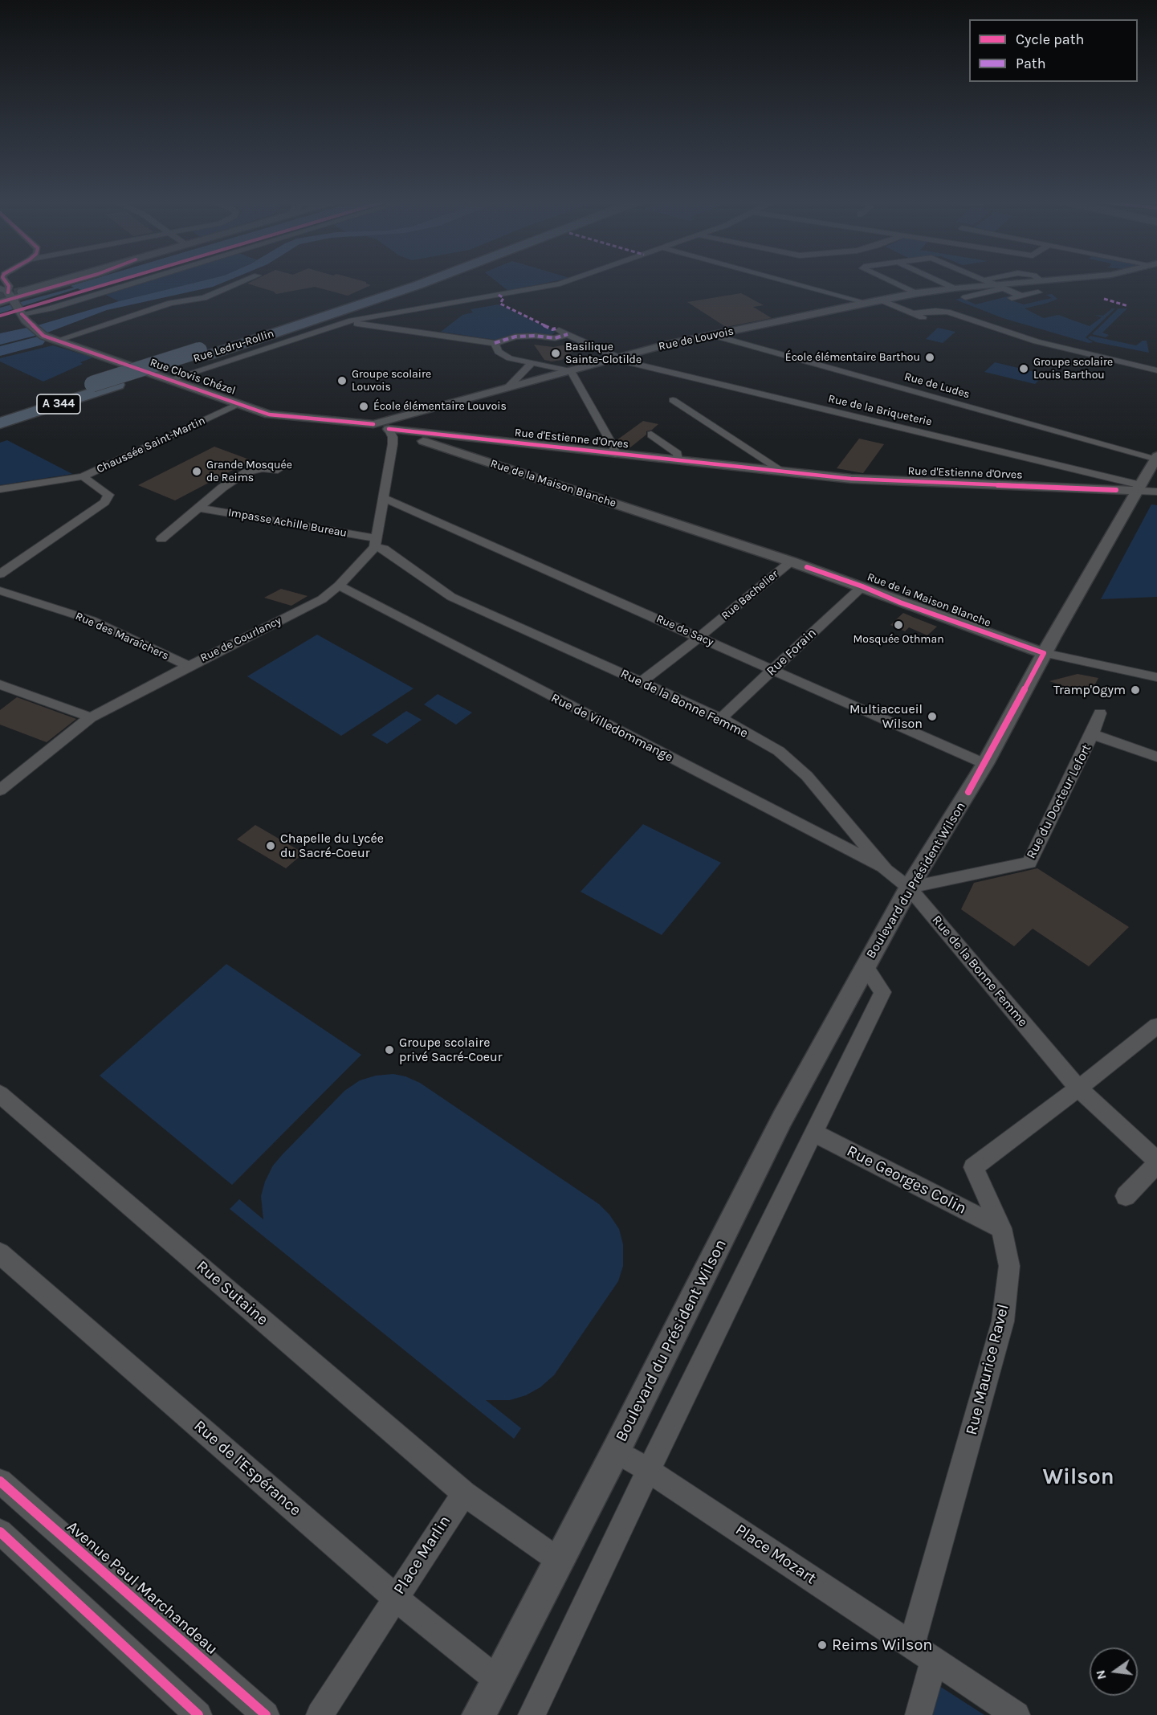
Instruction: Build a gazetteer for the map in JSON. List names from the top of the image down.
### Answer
{
  "streets": {
    "highway": ["A 344"],
    "street": [
      "Rue de Louvois",
      "Rue Ledru-Rollin",
      "Rue Clovis Chézel",
      "Rue de Ludes",
      "Rue de la Briqueterie",
      "Rue d'Estienne d'Orves",
      "Chaussée Saint-Martin",
      "Rue de la Maison Blanche",
      "Impasse Achille Bureau",
      "Rue Bachelier",
      "Rue de Sacy",
      "Rue des Maraîchers",
      "Rue de Courlancy",
      "Rue Forain",
      "Rue de la Bonne Femme",
      "Rue de Villedommange",
      "Rue du Docteur Lefort",
      "Boulevard du Président Wilson",
      "Rue Georges Colin",
      "Rue Sutaine",
      "Rue Maurice Ravel",
      "Rue de l'Espérance",
      "Place Mozart",
      "Place Marlin",
      "Avenue Paul Marchandeau"
    ]
  },
  "crossings": [
    ["Rue de Louvois", "Rue Clovis Chézel"],
    ["Rue de Louvois", "Rue de Ludes"],
    ["Rue de Louvois", "Rue de la Briqueterie"],
    ["Rue Ledru-Rollin", "Rue Clovis Chézel"],
    ["Rue Clovis Chézel", "Chaussée Saint-Martin"],
    ["Rue de Ludes", "Boulevard du Président Wilson"],
    ["Rue de la Briqueterie", "Rue d'Estienne d'Orves"],
    ["Rue de la Briqueterie", "Boulevard du Président Wilson"],
    ["Rue d'Estienne d'Orves", "Rue de la Maison Blanche"],
    ["Rue d'Estienne d'Orves", "Boulevard du Président Wilson"],
    ["Rue de la Maison Blanche", "Rue Bachelier"],
    ["Rue de la Maison Blanche", "Rue Forain"],
    ["Rue de la Maison Blanche", "Boulevard du Président Wilson"],
    ["Impasse Achille Bureau", "Rue de Courlancy"],
    ["Impasse Achille Bureau", "Rue de la Bonne Femme"],
    ["Rue Bachelier", "Rue de Sacy"],
    ["Rue Bachelier", "Rue de la Bonne Femme"],
    ["Rue de Sacy", "Rue Forain"],
    ["Rue de Sacy", "Boulevard du Président Wilson"],
    ["Rue des Maraîchers", "Rue de Courlancy"],
    ["Rue de Courlancy", "Rue de la Bonne Femme"],
    ["Rue de Courlancy", "Rue de Villedommange"],
    ["Rue Forain", "Rue de la Bonne Femme"],
    ["Rue de la Bonne Femme", "Rue de Villedommange"],
    ["Rue de la Bonne Femme", "Rue du Docteur Lefort"],
    ["Rue de la Bonne Femme", "Boulevard du Président Wilson"],
    ["Rue de la Bonne Femme", "Rue Maurice Ravel"],
    ["Rue du Docteur Lefort", "Boulevard du Président Wilson"],
    ["Boulevard du Président Wilson", "Rue Georges Colin"],
    ["Boulevard du Président Wilson", "Rue de l'Espérance"],
    ["Boulevard du Président Wilson", "Place Mozart"],
    ["Rue Georges Colin", "Rue Maurice Ravel"],
    ["Rue Sutaine", "Place Marlin"],
    ["Rue Maurice Ravel", "Place Mozart"],
    ["Rue de l'Espérance", "Place Marlin"]
  ],
  "districts": ["Wilson"],
  "places": [
    "Basilique Sainte-Clotilde",
    "École élémentaire Barthou",
    "Groupe scolaire Louis Barthou",
    "Groupe scolaire Louvois",
    "École élémentaire Louvois",
    "Grande Mosquée de Reims",
    "Mosquée Othman",
    "Tramp'Ogym",
    "Multiaccueil Wilson",
    "Chapelle du Lycée du Sacré-Coeur",
    "Groupe scolaire privé Sacré-Coeur",
    "Reims Wilson"
  ],
  "legend": ["Cycle path", "Path"],
  "north": "left"
}
